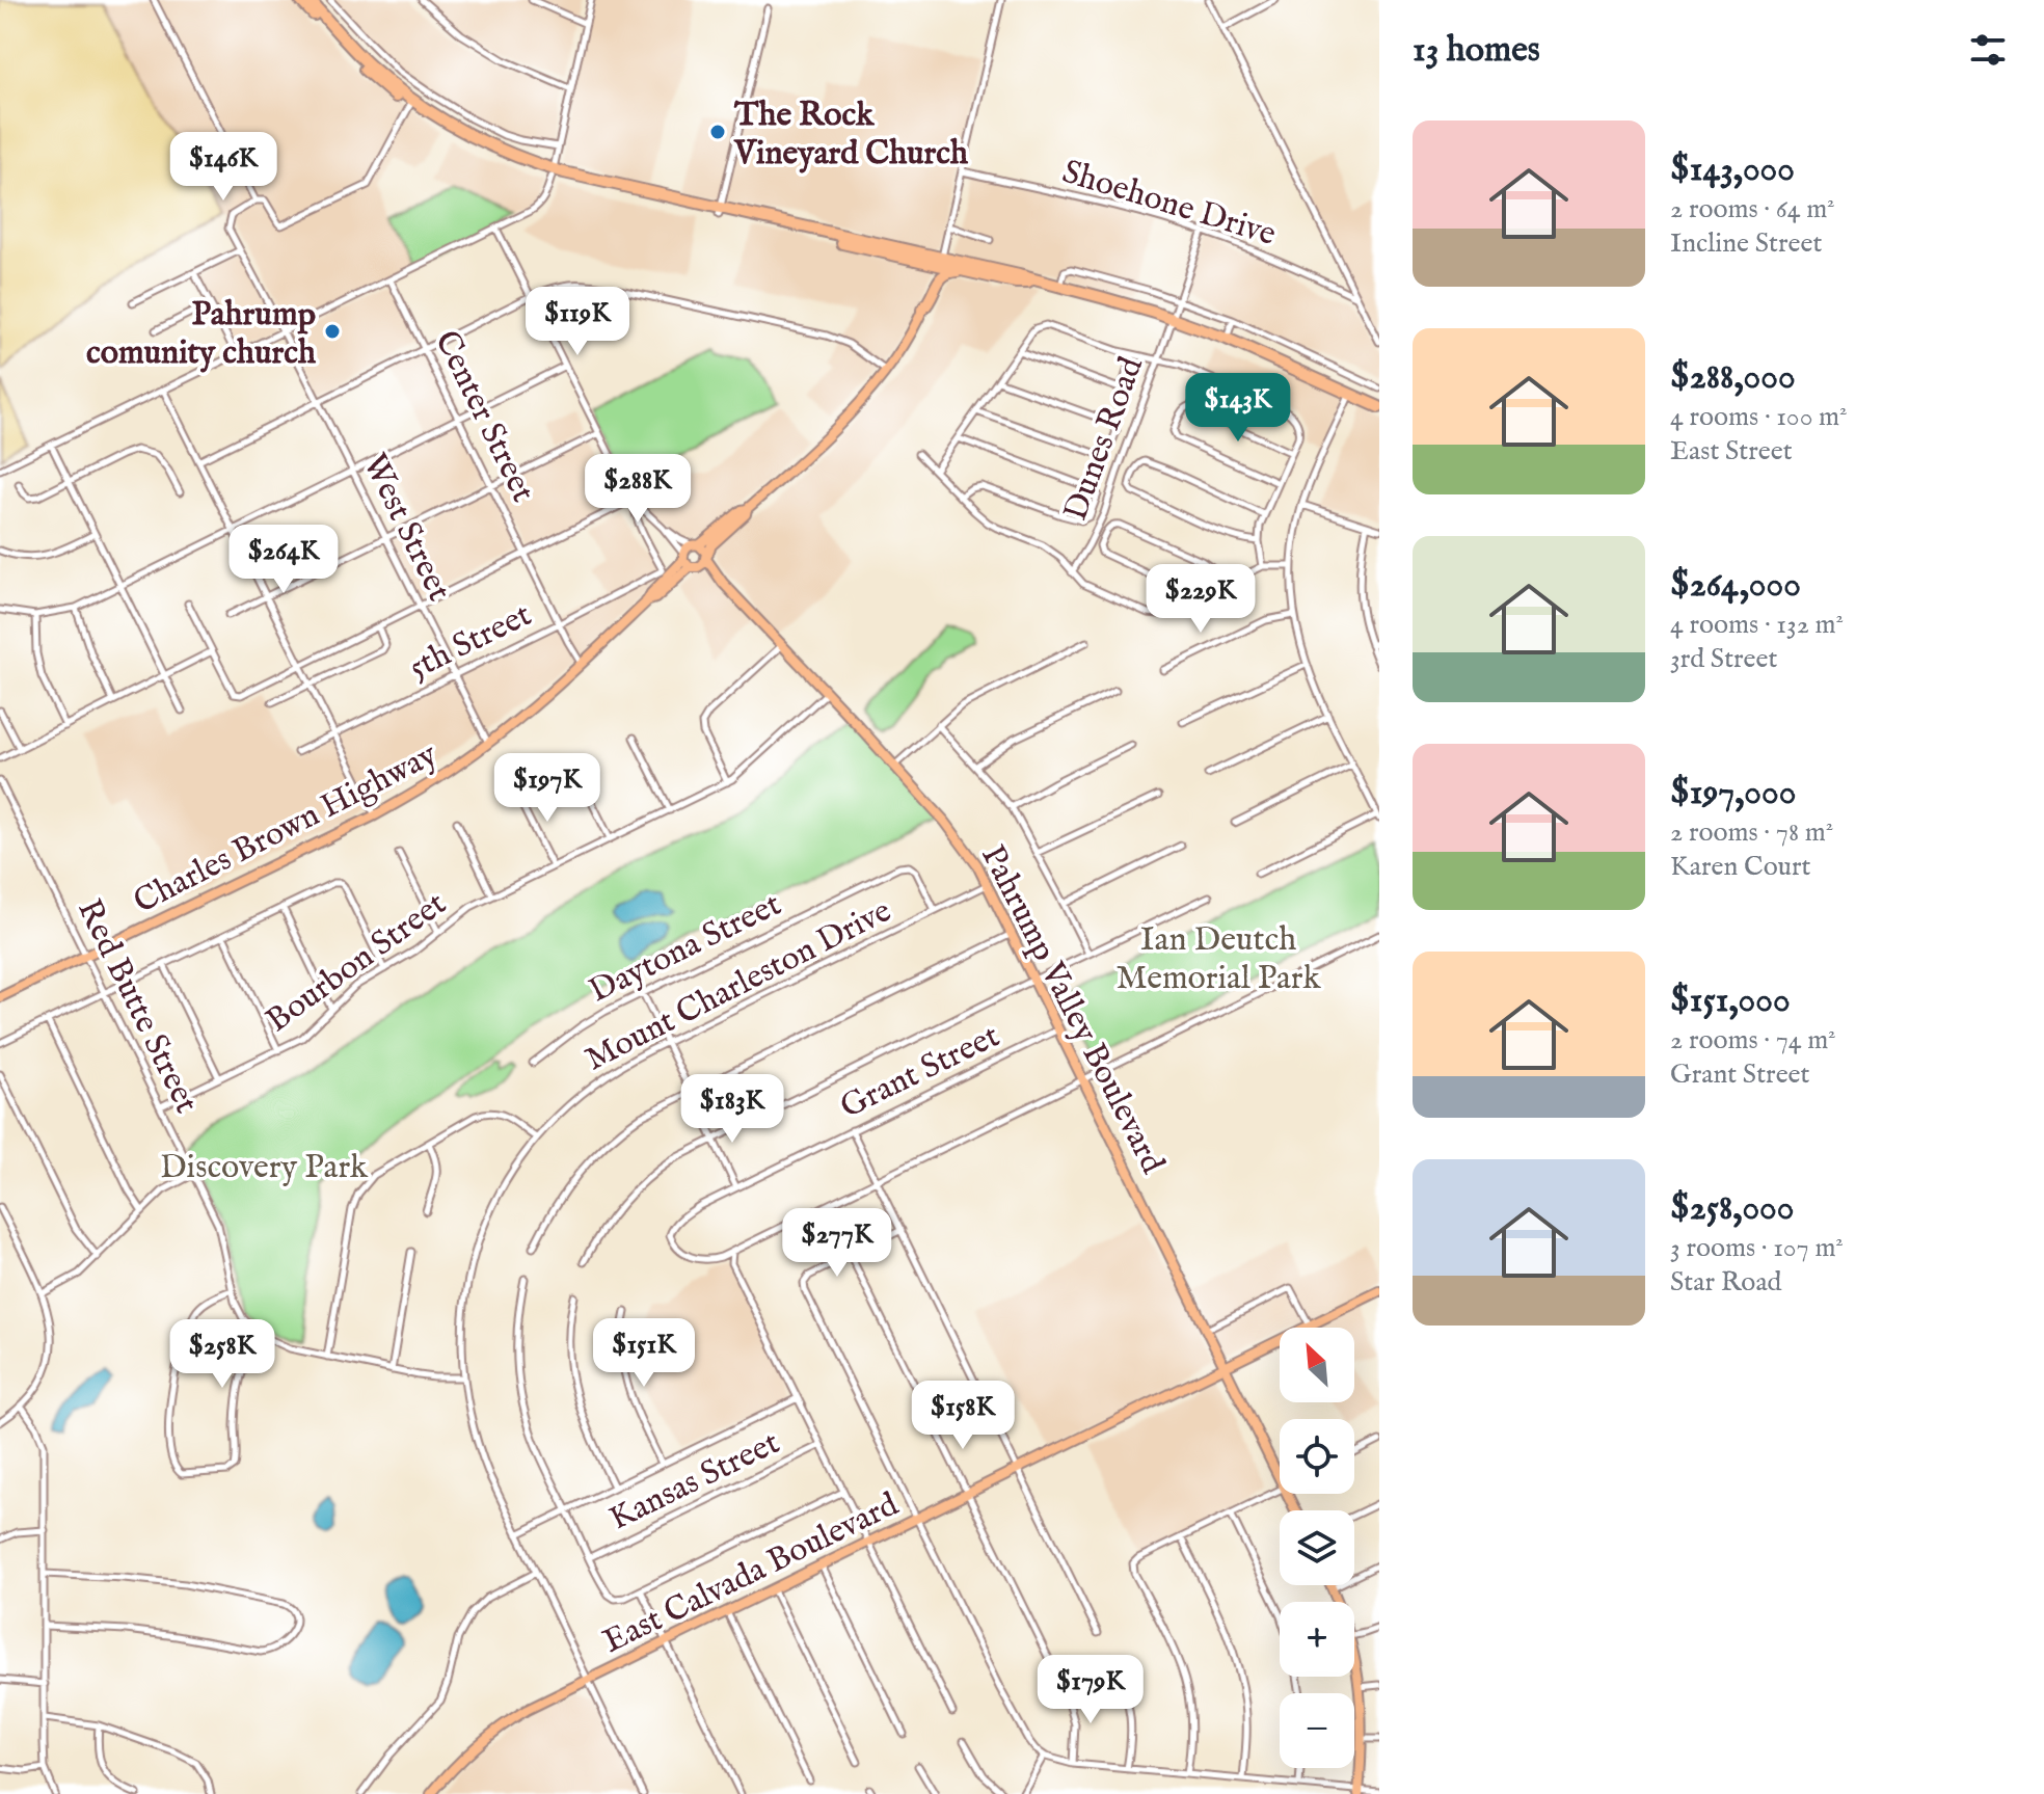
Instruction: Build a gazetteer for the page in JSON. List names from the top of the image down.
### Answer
{
  "streets": {
    "main road": ["Charles Brown Highway", "Pahrump Valley Boulevard", "East Calvada Boulevard"],
    "street": [
      "Shoehone Drive",
      "Center Street",
      "Dunes Road",
      "West Street",
      "5th Street",
      "Daytona Street",
      "Bourbon Street",
      "Mount Charleston Drive",
      "Red Butte Street",
      "Grant Street",
      "Kansas Street"
    ]
  },
  "crossings": [
    ["Shoehone Drive", "Dunes Road"],
    ["Center Street", "5th Street"],
    ["Center Street", "Charles Brown Highway"],
    ["West Street", "5th Street"],
    ["West Street", "Charles Brown Highway"],
    ["5th Street", "Charles Brown Highway"],
    ["Charles Brown Highway", "Red Butte Street"],
    ["Charles Brown Highway", "Pahrump Valley Boulevard"],
    ["Daytona Street", "Mount Charleston Drive"],
    ["Bourbon Street", "Red Butte Street"],
    ["Bourbon Street", "Pahrump Valley Boulevard"],
    ["Mount Charleston Drive", "Pahrump Valley Boulevard"],
    ["Mount Charleston Drive", "East Calvada Boulevard"],
    ["Pahrump Valley Boulevard", "Grant Street"],
    ["Pahrump Valley Boulevard", "East Calvada Boulevard"]
  ],
  "parks": ["Ian Deutch Memorial Park", "Discovery Park"],
  "places": ["The Rock Vineyard Church", "Pahrump comunity church"],
  "north": "top left",
  "page": {
    "heading": "13 homes",
    "list": [
      {
        "name": "$143,000",
        "note": "2 rooms · 64 m² · Incline Street"
      },
      {
        "name": "$288,000",
        "note": "4 rooms · 100 m² · East Street"
      },
      {
        "name": "$264,000",
        "note": "4 rooms · 132 m² · 3rd Street"
      },
      {
        "name": "$197,000",
        "note": "2 rooms · 78 m² · Karen Court"
      },
      {
        "name": "$151,000",
        "note": "2 rooms · 74 m² · Grant Street"
      },
      {
        "name": "$258,000",
        "note": "3 rooms · 107 m² · Star Road"
      }
    ],
    "price": [
      "$146K",
      "$119K",
      "$143K",
      "$288K",
      "$264K",
      "$229K",
      "$197K",
      "$183K",
      "$277K",
      "$151K",
      "$258K",
      "$158K",
      "$179K"
    ],
    "map_buttons": ["+", "−"]
  }
}
